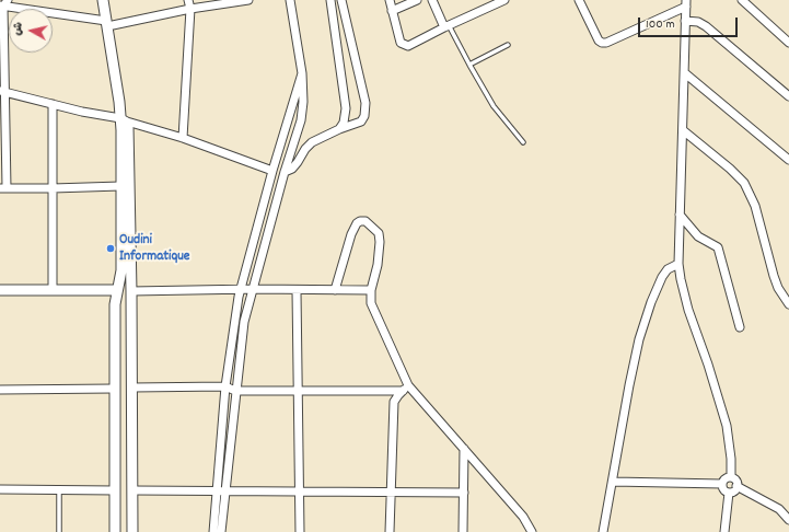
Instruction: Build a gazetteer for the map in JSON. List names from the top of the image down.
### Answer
{
  "places": ["Oudini Informatique"],
  "scale_bar": "100 m",
  "north": "left"
}
